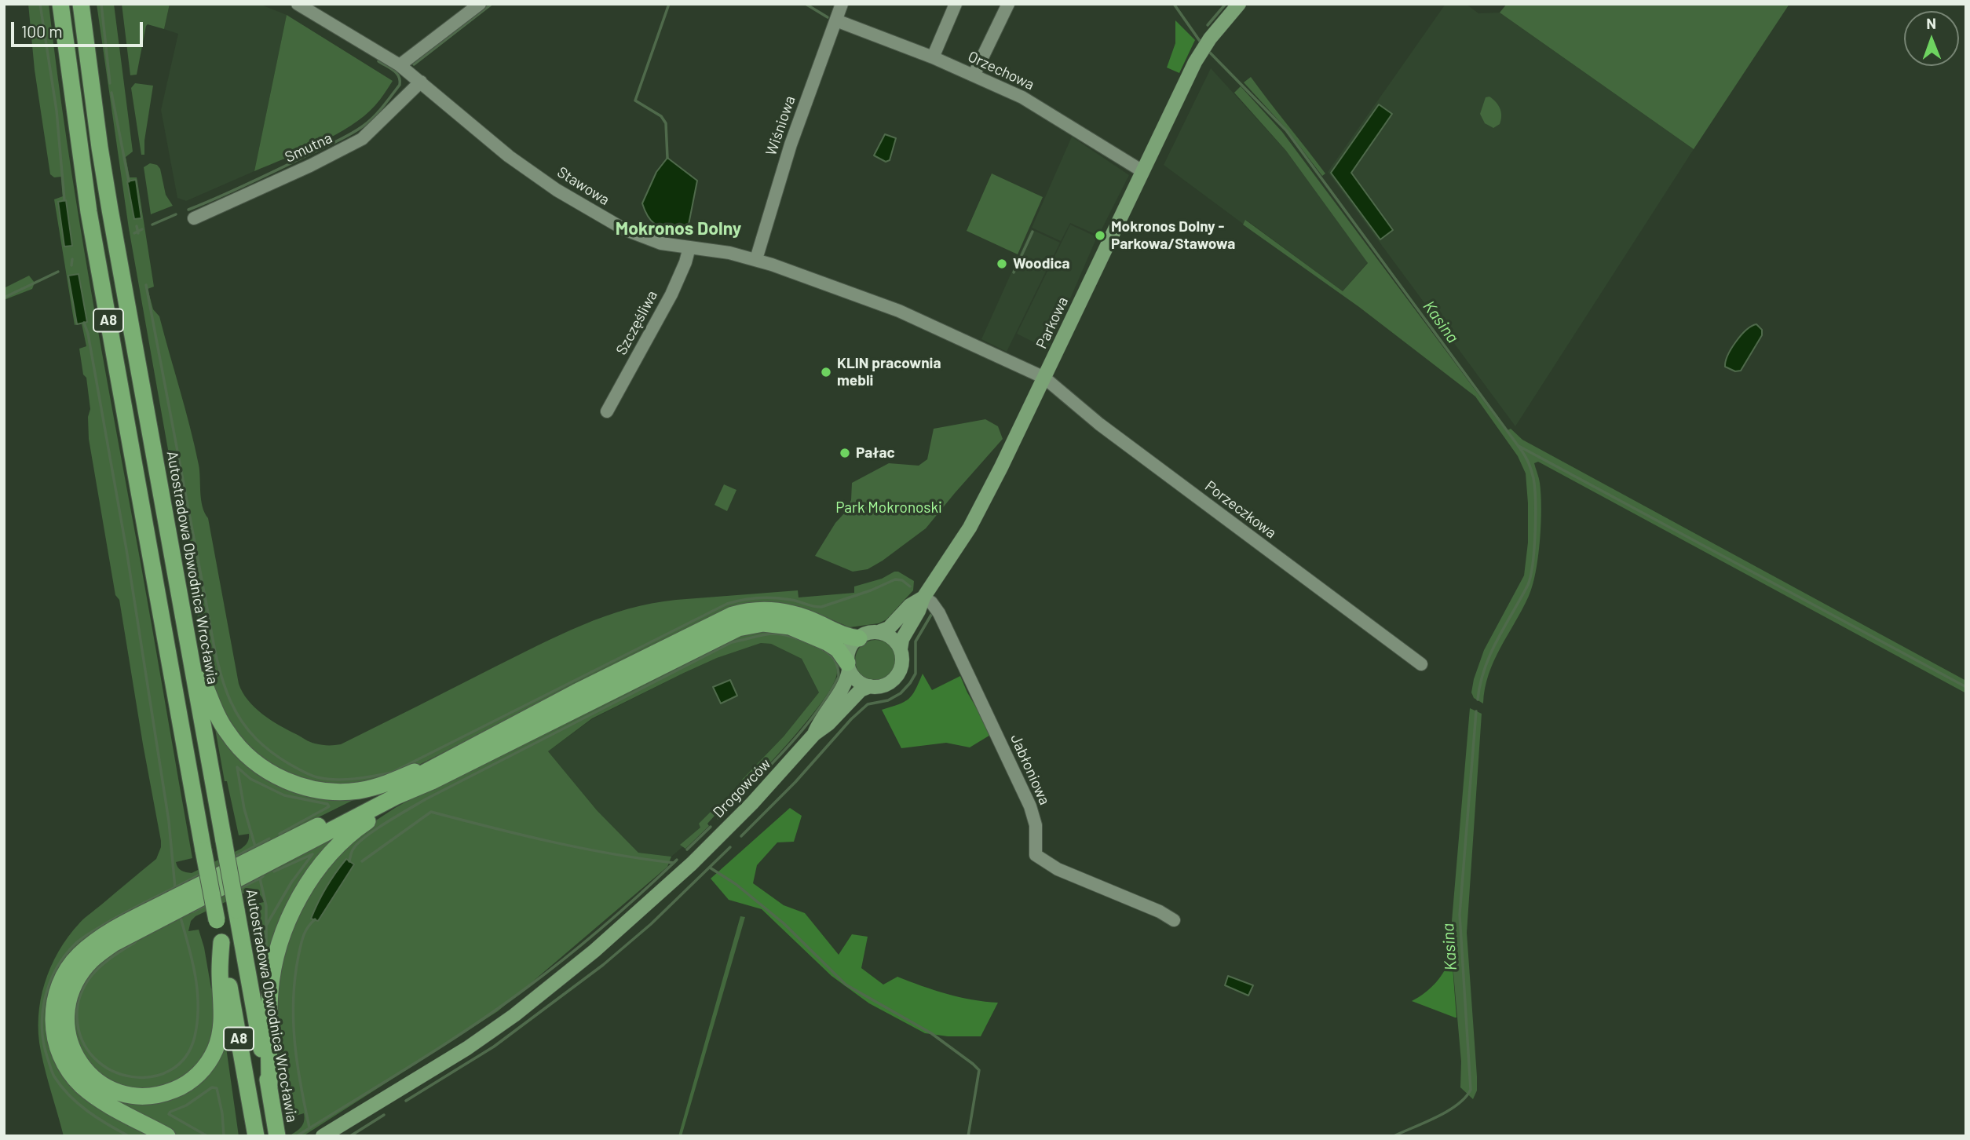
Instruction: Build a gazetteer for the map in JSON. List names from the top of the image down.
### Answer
{
  "streets": {
    "highway": ["A8", "Autostradowa Obwodnica Wrocławia"],
    "main road": ["Parkowa", "Drogowców"],
    "street": [
      "Orzechowa",
      "Wiśniowa",
      "Smutna",
      "Stawowa",
      "Szczęśliwa",
      "Porzeczkowa",
      "Jabłoniowa"
    ]
  },
  "crossings": [
    ["Orzechowa", "Wiśniowa"],
    ["Orzechowa", "Parkowa"],
    ["Wiśniowa", "Stawowa"],
    ["Smutna", "Stawowa"],
    ["Stawowa", "Szczęśliwa"],
    ["Stawowa", "Parkowa"],
    ["Stawowa", "Porzeczkowa"],
    ["Parkowa", "Porzeczkowa"],
    ["Parkowa", "Jabłoniowa"],
    ["Parkowa", "Drogowców"]
  ],
  "districts": ["Mokronos Dolny"],
  "water": ["Kasina"],
  "parks": ["Park Mokronoski"],
  "places": [
    "Mokronos Dolny - Parkowa/Stawowa",
    "Woodica",
    "KLIN pracownia mebli",
    "Pałac"
  ],
  "scale_bar": "100 m",
  "north": "top"
}
